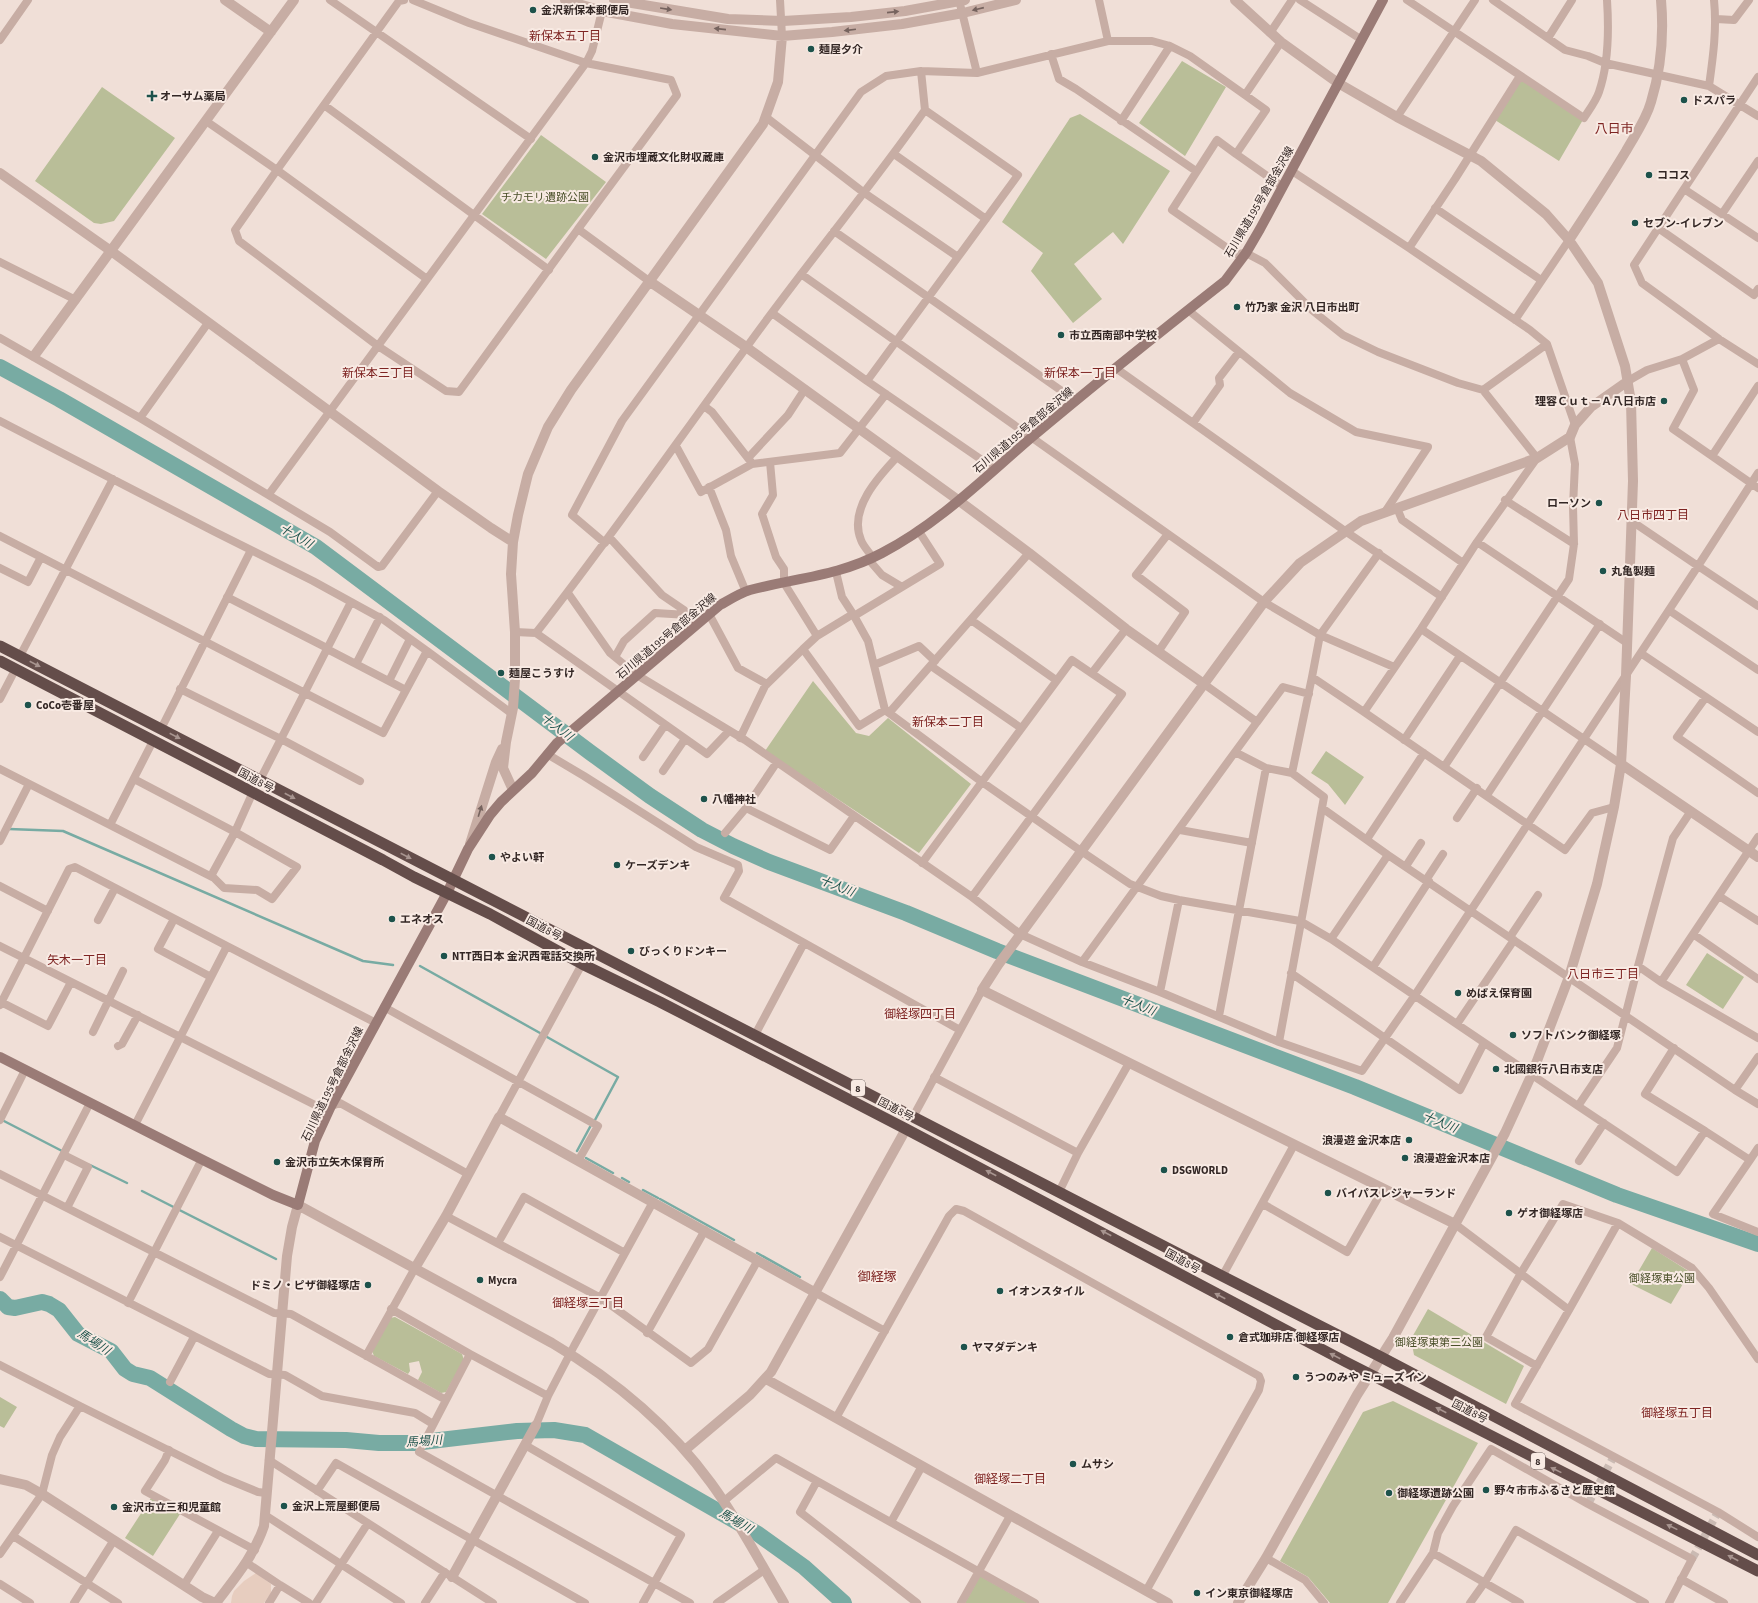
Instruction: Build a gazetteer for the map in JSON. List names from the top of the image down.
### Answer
{
  "streets": {
    "highway": ["国道8号", "8"],
    "main road": ["石川県道195号倉部金沢線"]
  },
  "crossings": [
    ["石川県道195号倉部金沢線", "国道8号"]
  ],
  "districts": [
    "新保本五丁目",
    "八日市",
    "新保本三丁目",
    "新保本一丁目",
    "八日市四丁目",
    "新保本二丁目",
    "矢木一丁目",
    "八日市三丁目",
    "御経塚四丁目",
    "御経塚",
    "御経塚三丁目",
    "御経塚五丁目",
    "御経塚二丁目"
  ],
  "water": ["十人川", "馬場川"],
  "parks": ["チカモリ遺跡公園", "御経塚東公園", "御経塚東第二公園"],
  "places": {
    "other": [
      "金沢新保本郵便局",
      "麺屋夕介",
      "ドスパラ",
      "金沢市埋蔵文化財収蔵庫",
      "ココス",
      "セブン-イレブン",
      "竹乃家 金沢 八日市出町",
      "市立西南部中学校",
      "理容Ｃｕｔ－Ａ八日市店",
      "ローソン",
      "丸亀製麺",
      "麺屋こうすけ",
      "CoCo壱番屋",
      "八幡神社",
      "やよい軒",
      "ケーズデンキ",
      "エネオス",
      "びっくりドンキー",
      "NTT西日本 金沢西電話交換所",
      "めばえ保育園",
      "ソフトバンク御経塚",
      "北國銀行八日市支店",
      "浪漫遊 金沢本店",
      "浪漫遊金沢本店",
      "金沢市立矢木保育所",
      "DSGWORLD",
      "バイパスレジャーランド",
      "ゲオ御経塚店",
      "Mycra",
      "ドミノ・ピザ御経塚店",
      "イオンスタイル",
      "倉式珈琲店 御経塚店",
      "ヤマダデンキ",
      "うつのみや ミューズイン",
      "ムサシ",
      "野々市市ふるさと歴史館",
      "御経塚遺跡公園",
      "金沢上荒屋郵便局",
      "金沢市立三和児童館",
      "イン東京御経塚店"
    ],
    "health": ["オーサム薬局"]
  }
}
